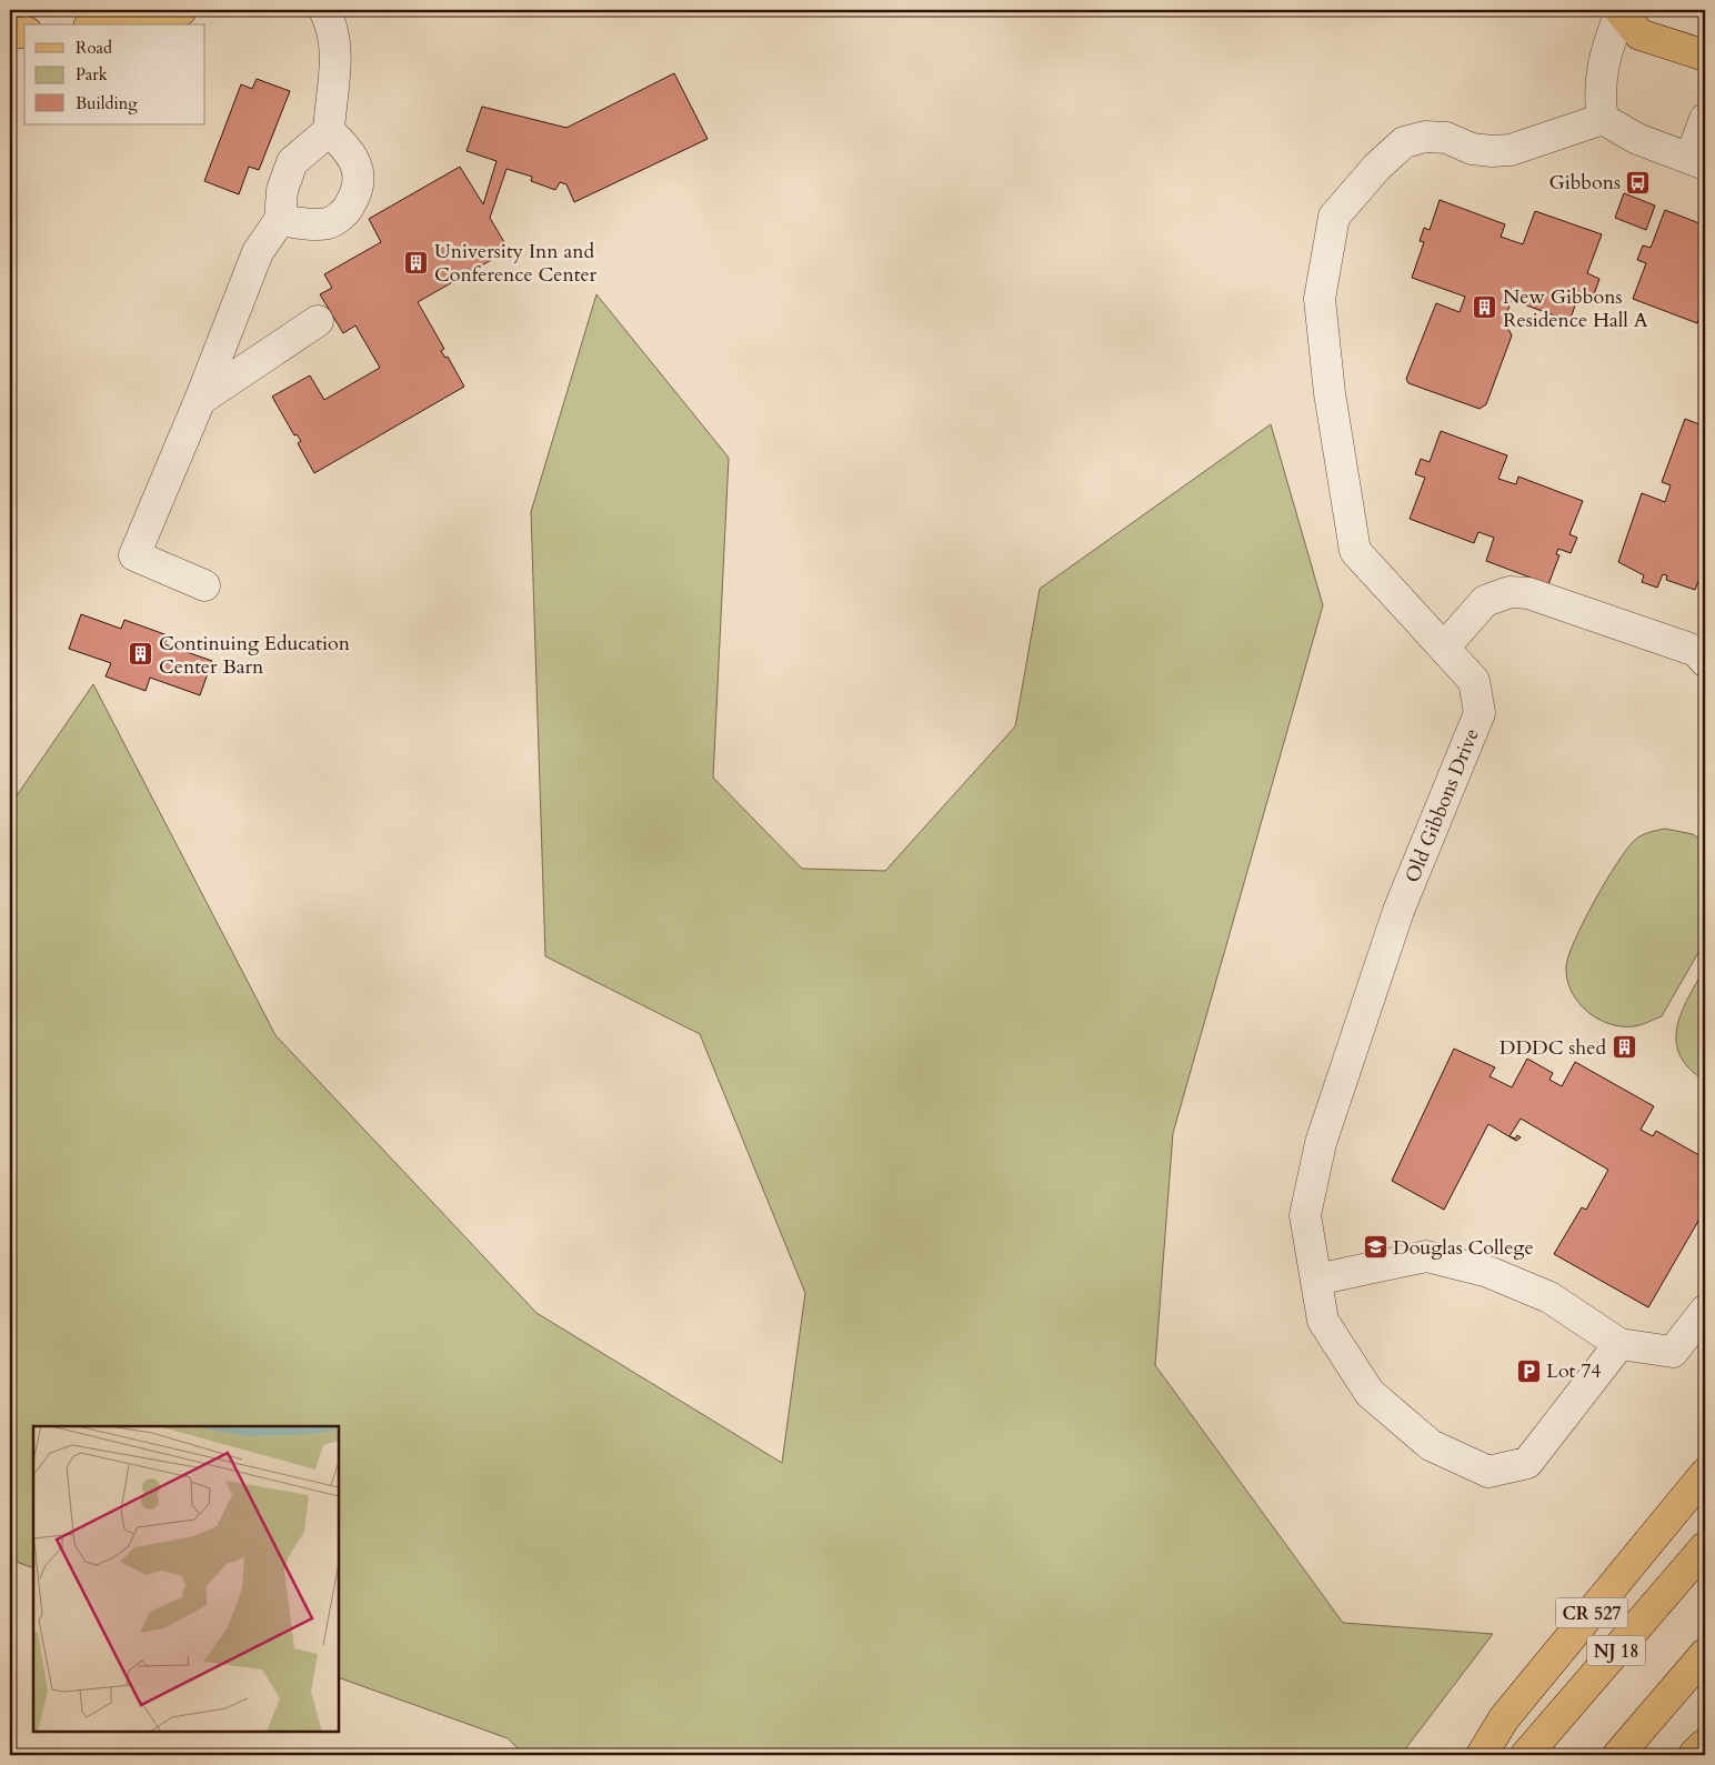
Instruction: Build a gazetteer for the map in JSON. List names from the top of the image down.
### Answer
{
  "streets": {
    "main road": ["CR 527", "NJ 18"],
    "street": ["Old Gibbons Drive"]
  },
  "places": {
    "bus stop": ["Gibbons"],
    "building": [
      "University Inn and Conference Center",
      "New Gibbons Residence Hall A",
      "Continuing Education Center Barn",
      "DDDC shed"
    ],
    "school or university": ["Douglas College"],
    "parking": ["Lot 74"]
  },
  "legend": ["Road", "Park", "Building"]
}
